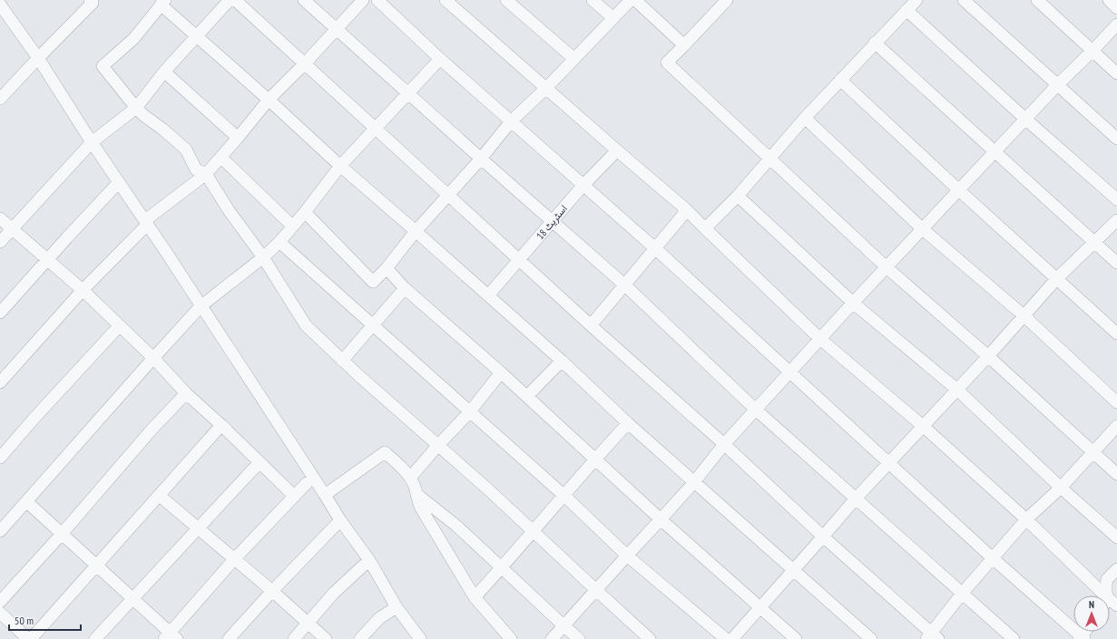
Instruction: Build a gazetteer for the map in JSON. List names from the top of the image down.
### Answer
{
  "streets": {
    "street": ["اسٹریٹ 18"]
  },
  "scale_bar": "50 m",
  "north": "top"
}
